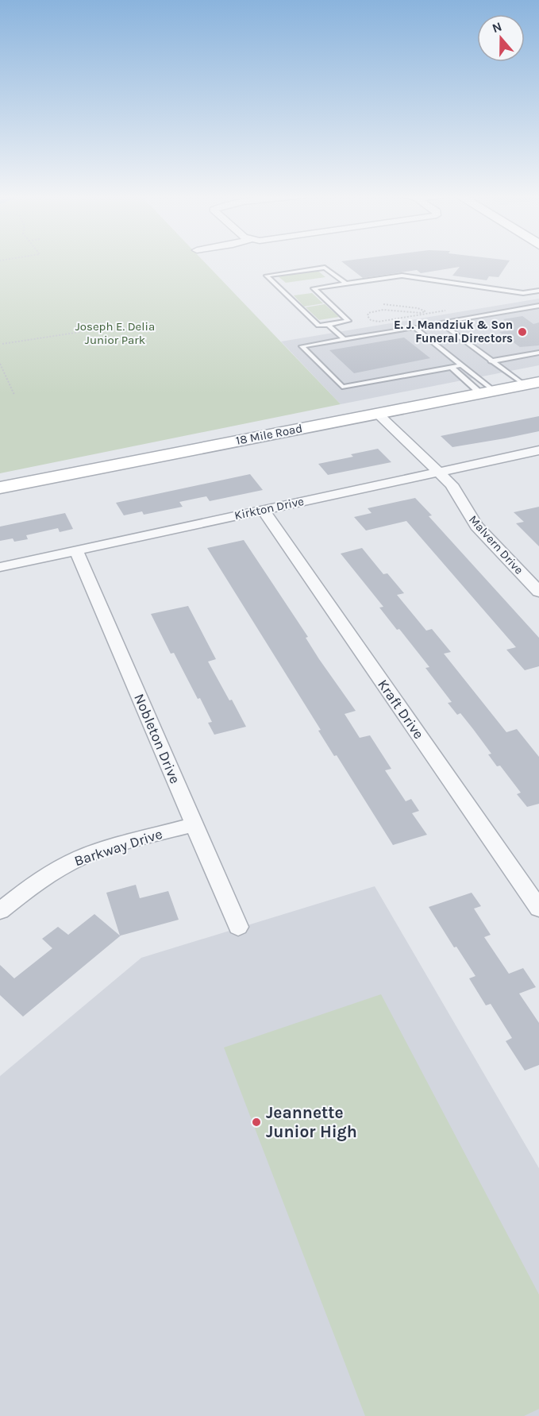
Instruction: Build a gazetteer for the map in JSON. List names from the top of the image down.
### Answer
{
  "streets": {
    "main road": ["18 Mile Road"],
    "street": [
      "Kirkton Drive",
      "Malvern Drive",
      "Kraft Drive",
      "Nobleton Drive",
      "Barkway Drive"
    ]
  },
  "crossings": [
    ["18 Mile Road", "Malvern Drive"],
    ["Kirkton Drive", "Malvern Drive"],
    ["Kirkton Drive", "Kraft Drive"],
    ["Kirkton Drive", "Nobleton Drive"],
    ["Nobleton Drive", "Barkway Drive"]
  ],
  "parks": ["Joseph E. Delia Junior Park"],
  "places": ["E. J. Mandziuk & Son Funeral Directors", "Jeannette Junior High"],
  "north": "top"
}
